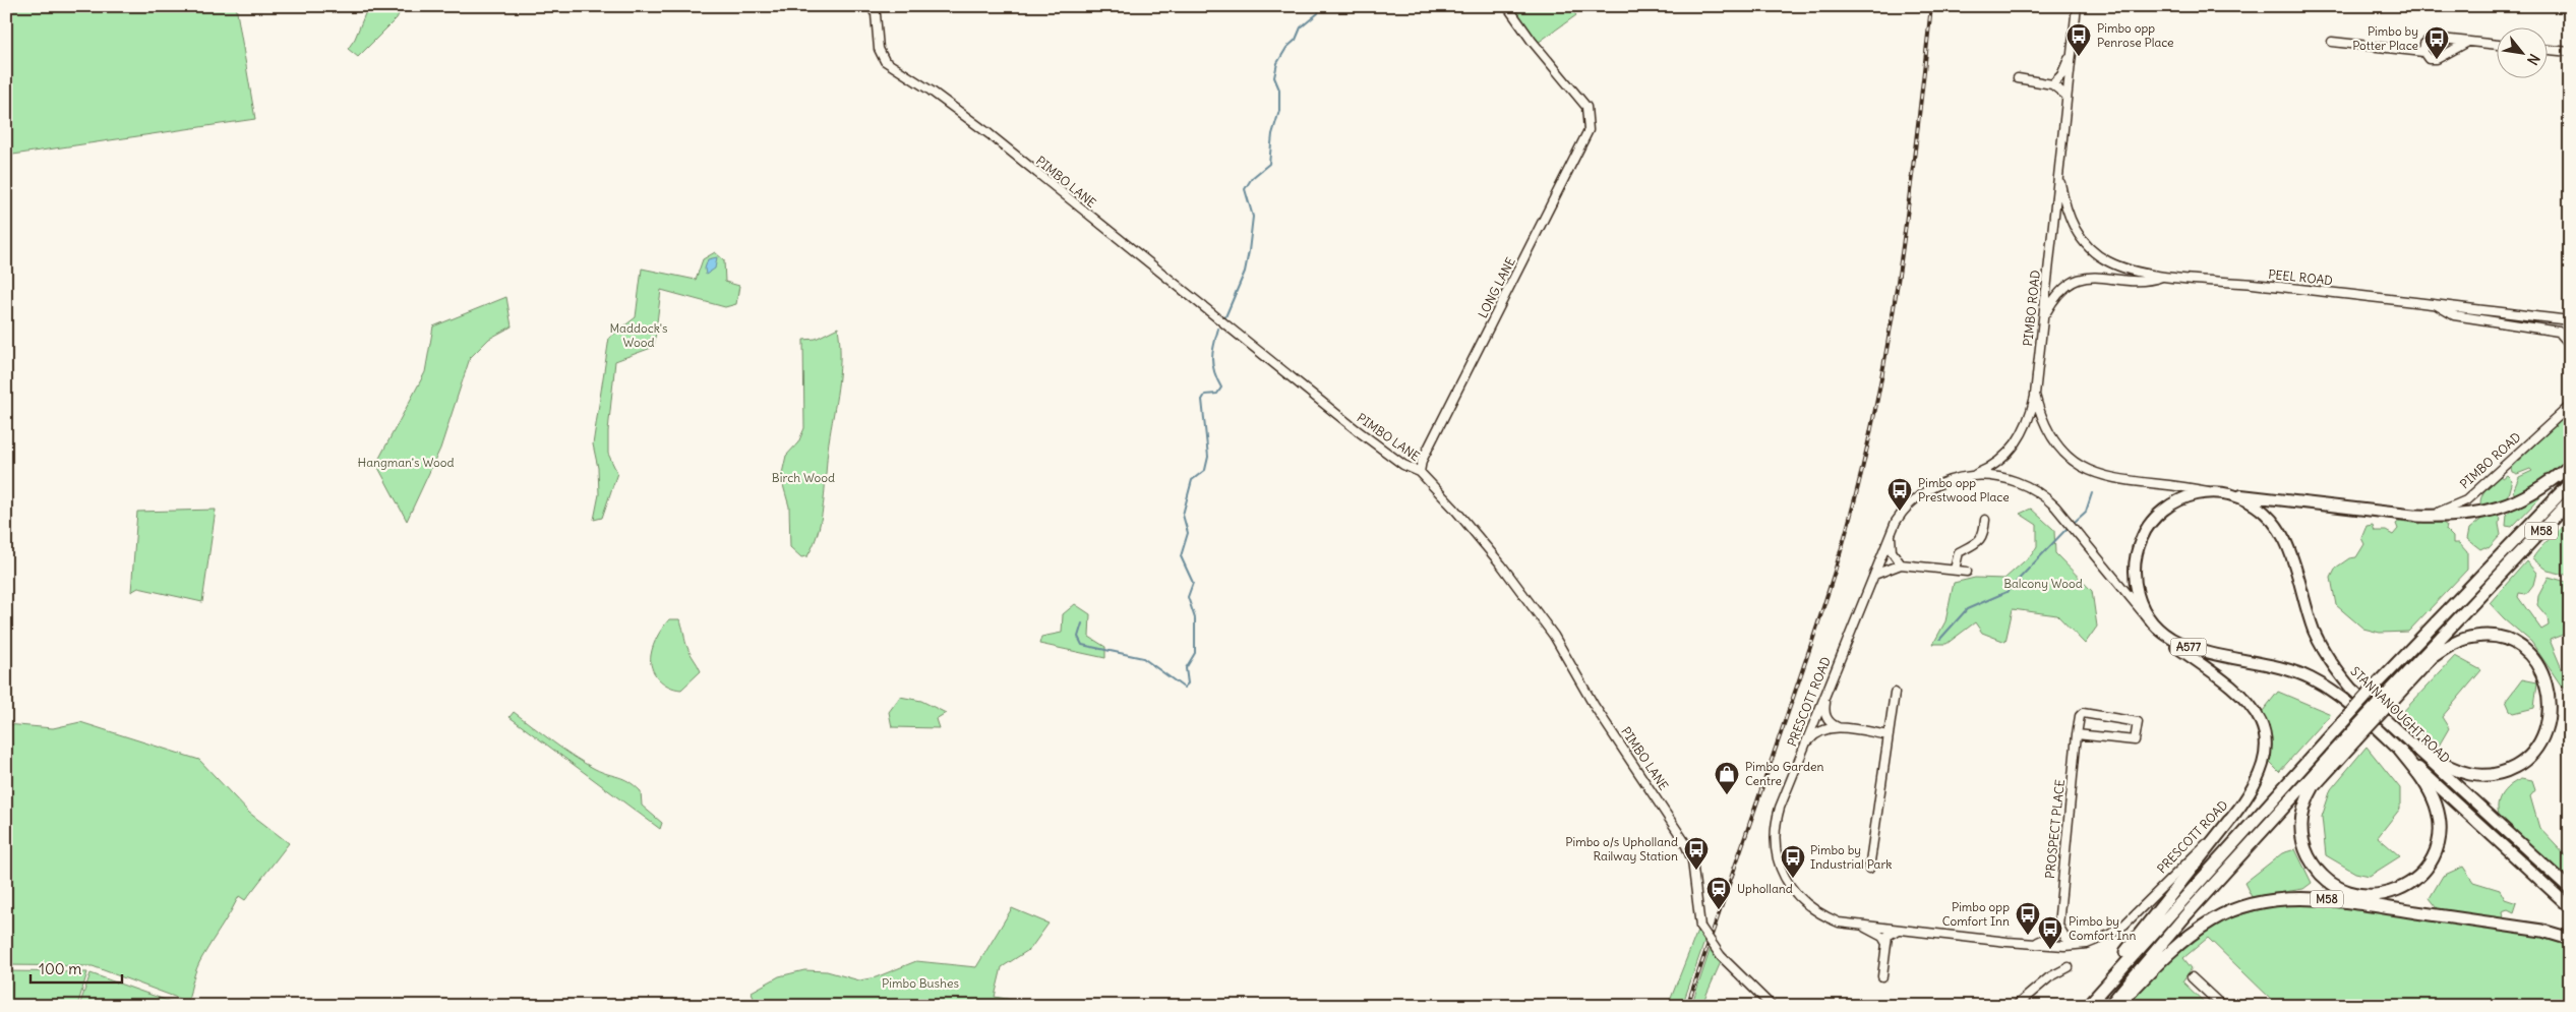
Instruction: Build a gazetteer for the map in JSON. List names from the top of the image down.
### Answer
{
  "streets": {
    "highway": ["M58"],
    "main road": [
      "PIMBO ROAD",
      "A577",
      "PRESCOTT ROAD",
      "STANNANOUGHT ROAD"
    ],
    "street": [
      "PIMBO LANE",
      "PEEL ROAD",
      "LONG LANE",
      "PROSPECT PLACE"
    ]
  },
  "crossings": [
    ["PIMBO LANE", "LONG LANE"],
    ["PEEL ROAD", "PIMBO ROAD"],
    ["PIMBO ROAD", "STANNANOUGHT ROAD"],
    ["PRESCOTT ROAD", "STANNANOUGHT ROAD"]
  ],
  "parks": [
    "Maddock's Wood",
    "Hangman's Wood",
    "Birch Wood",
    "Balcony Wood",
    "Pimbo Bushes"
  ],
  "places": {
    "bus stop": [
      "Pimbo opp Penrose Place",
      "Pimbo by Potter Place",
      "Pimbo opp Prestwood Place",
      "Pimbo o/s Upholland Railway Station",
      "Pimbo by Industrial Park",
      "Pimbo opp Comfort Inn",
      "Pimbo by Comfort Inn"
    ],
    "shop": ["Pimbo Garden Centre"],
    "station": ["Upholland"]
  },
  "scale_bar": "100 m",
  "north": "bottom right"
}
